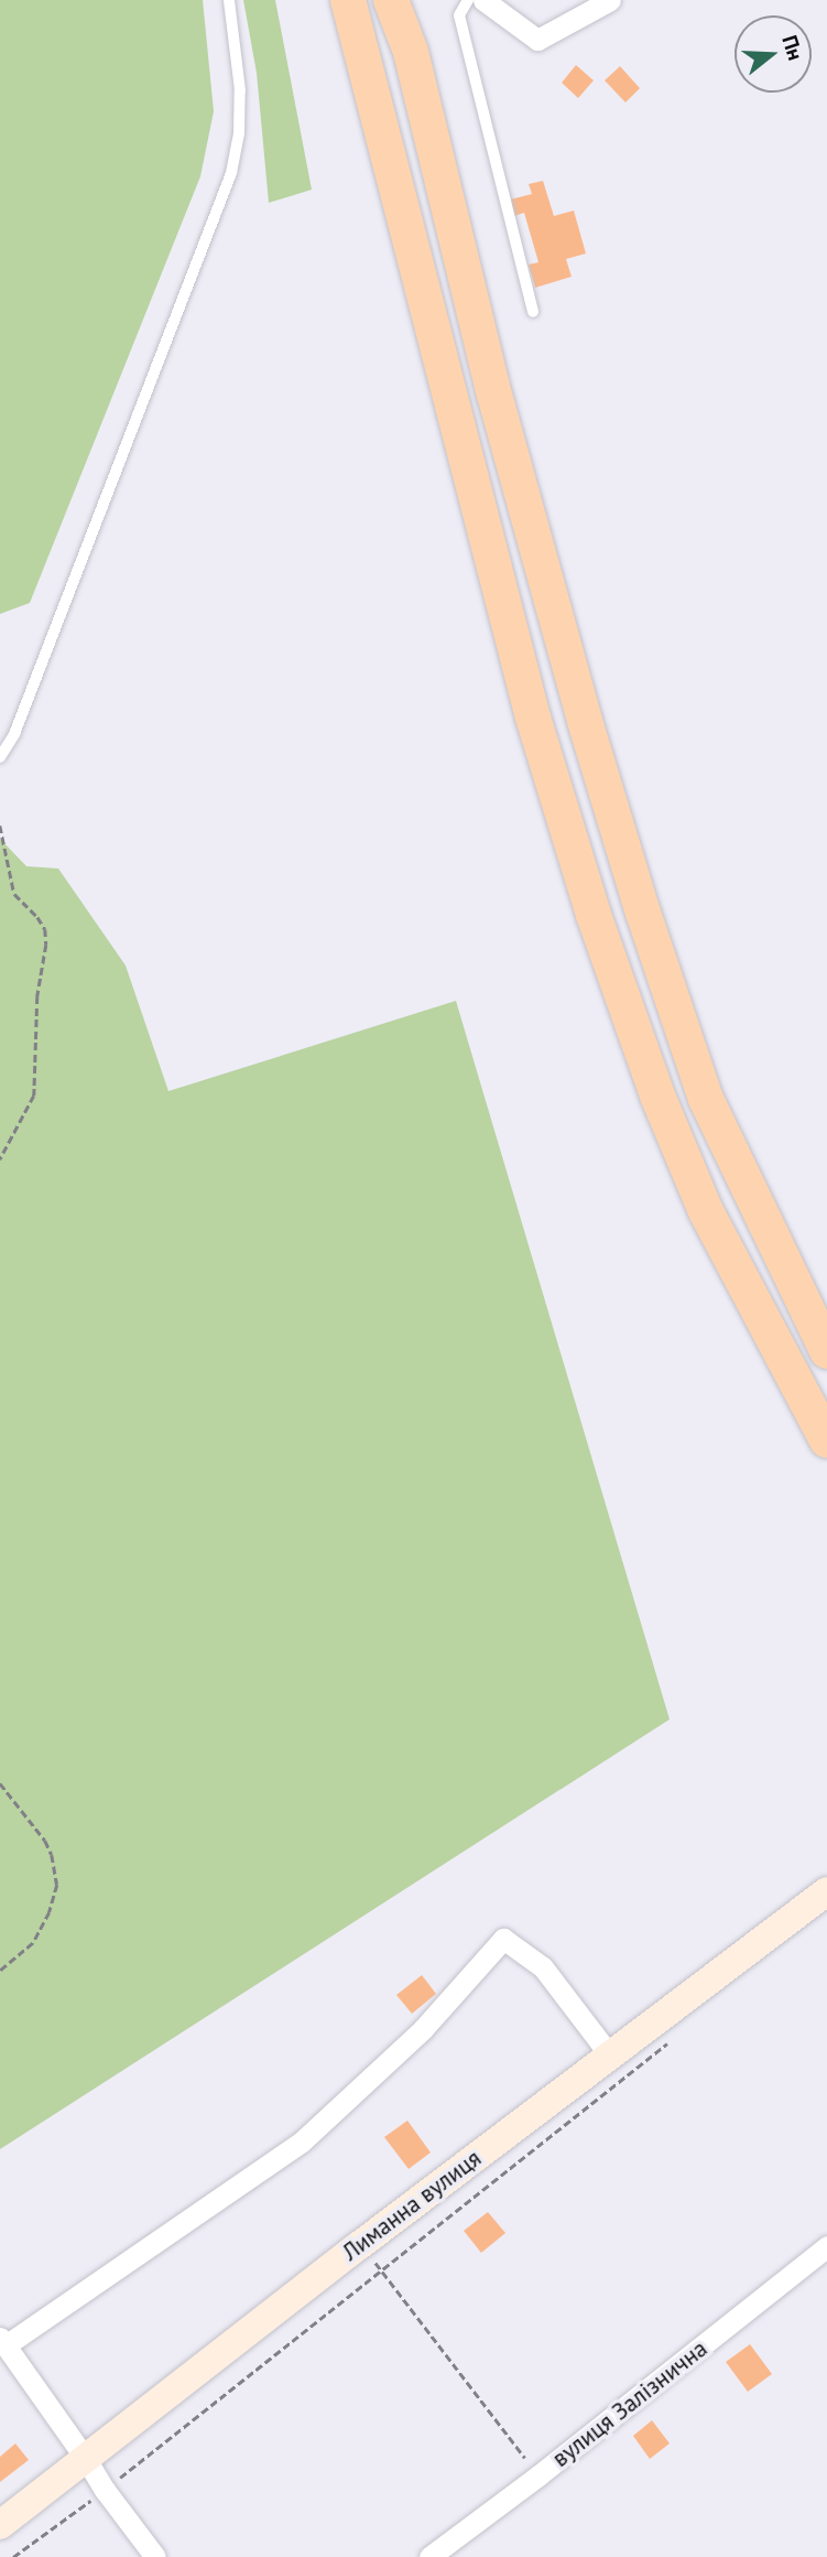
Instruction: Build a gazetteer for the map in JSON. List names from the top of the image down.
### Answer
{
  "streets": {
    "main road": ["Лиманна вулиця"],
    "street": ["вулиця Залізнична"]
  },
  "north": "right"
}
